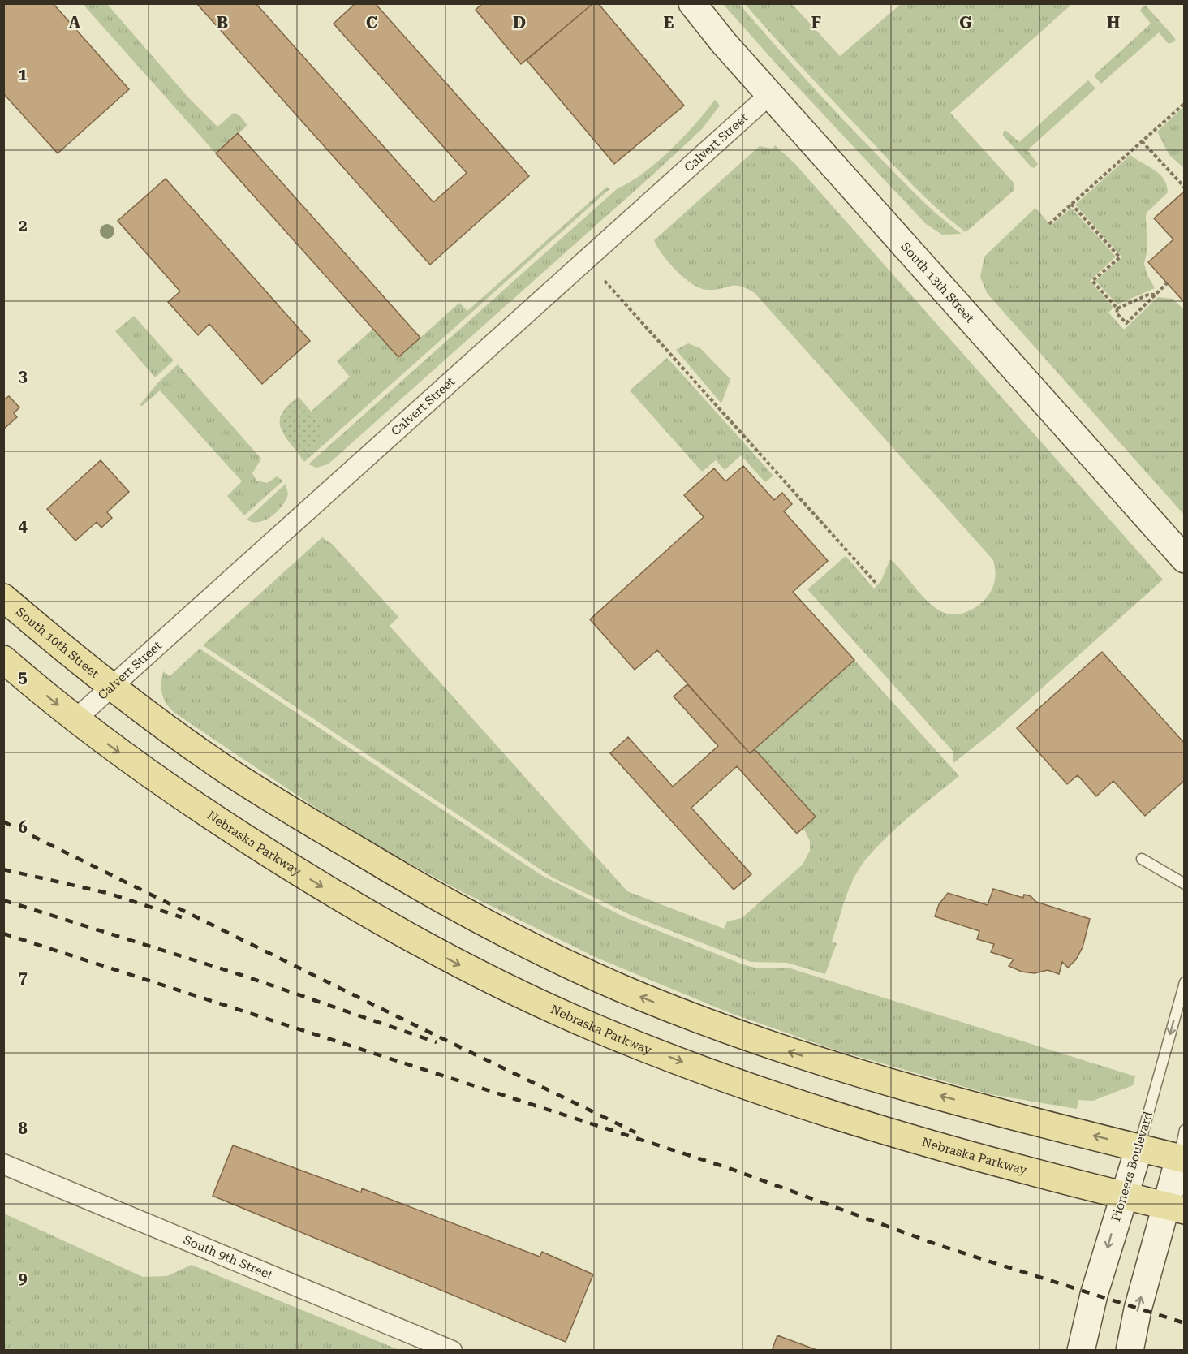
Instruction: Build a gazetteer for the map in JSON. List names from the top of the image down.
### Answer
{
  "streets": {
    "main road": [
      "South 13th Street",
      "South 10th Street",
      "Nebraska Parkway",
      "Pioneers Boulevard"
    ],
    "street": ["Calvert Street", "South 9th Street"]
  },
  "crossings": [
    ["Calvert Street", "South 13th Street"],
    ["Calvert Street", "South 10th Street"],
    ["Calvert Street", "Nebraska Parkway"],
    ["Nebraska Parkway", "Pioneers Boulevard"]
  ],
  "one_way": ["Pioneers Boulevard"],
  "grid": {
    "columns": [
      "A",
      "B",
      "C",
      "D",
      "E",
      "F",
      "G",
      "H"
    ],
    "rows": [
      "1",
      "2",
      "3",
      "4",
      "5",
      "6",
      "7",
      "8",
      "9"
    ]
  }
}
